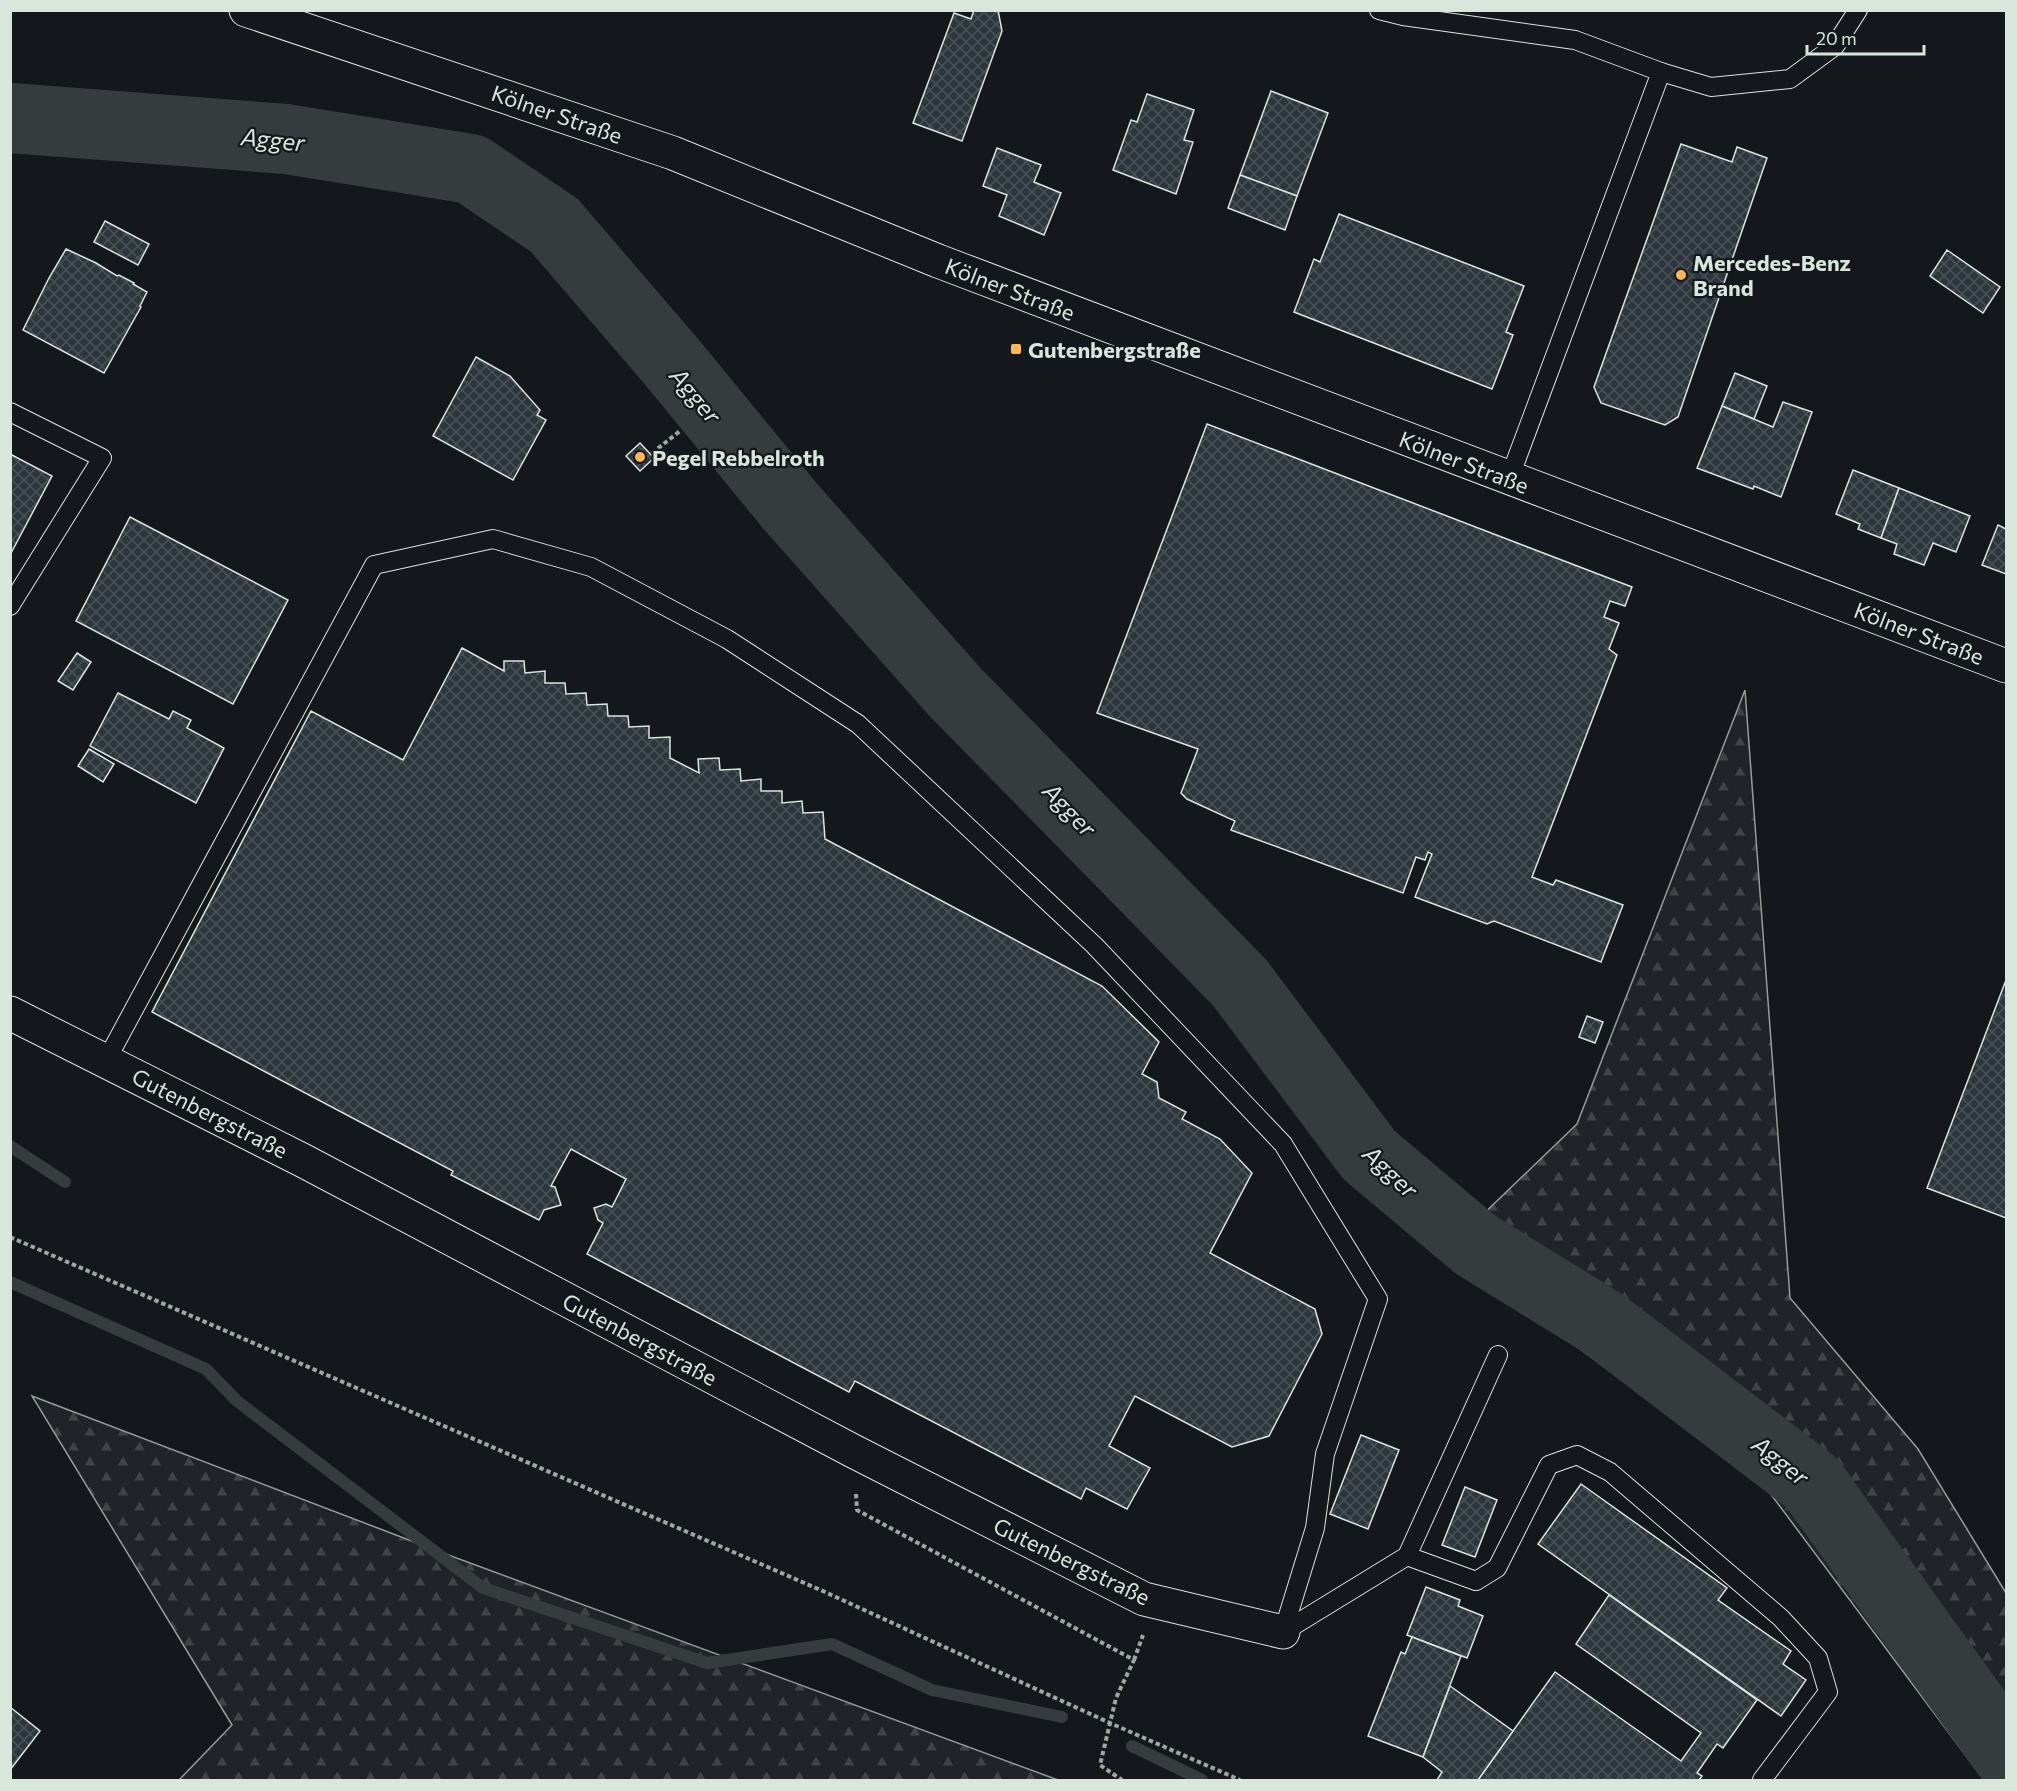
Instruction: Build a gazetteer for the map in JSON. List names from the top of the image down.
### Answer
{
  "streets": {
    "main road": ["Kölner Straße", "Gutenbergstraße"]
  },
  "water": ["Agger"],
  "places": {
    "other": ["Mercedes-Benz Brand", "Pegel Rebbelroth"],
    "transit": ["Gutenbergstraße"]
  },
  "scale_bar": "20 m"
}
